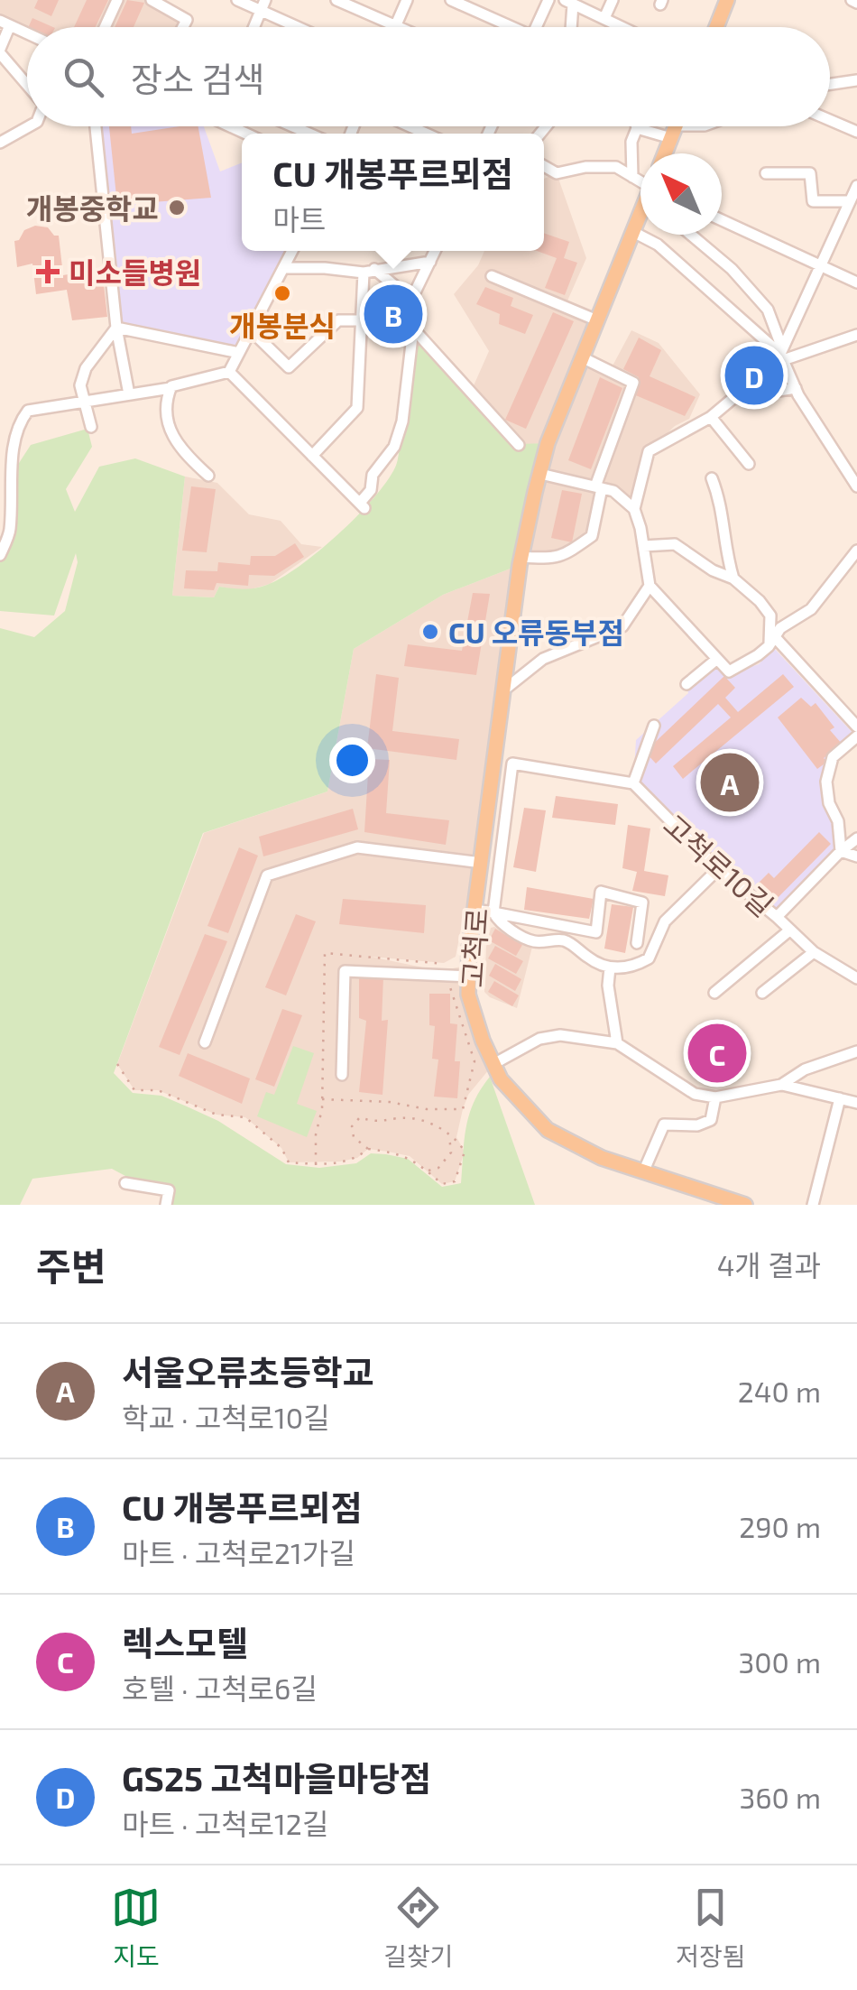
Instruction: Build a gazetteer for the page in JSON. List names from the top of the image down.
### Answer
{
  "streets": {
    "main road": ["고척로"],
    "street": ["고척로10길"]
  },
  "places": {
    "other": ["개봉중학교", "개봉분식", "CU 오류동부점"],
    "health": ["미소들병원"]
  },
  "north": "top left",
  "page": {
    "search": "장소 검색",
    "popup": ["CU 개봉푸르뫼점", "마트"],
    "pins": [
      "B",
      "D",
      "A",
      "C"
    ],
    "heading": ["주변", "4개 결과"],
    "list": [
      {
        "mark": "A",
        "name": "서울오류초등학교",
        "note": "학교 · 고척로10길",
        "value": "240 m"
      },
      {
        "mark": "B",
        "name": "CU 개봉푸르뫼점",
        "note": "마트 · 고척로21가길",
        "value": "290 m"
      },
      {
        "mark": "C",
        "name": "렉스모텔",
        "note": "호텔 · 고척로6길",
        "value": "300 m"
      },
      {
        "mark": "D",
        "name": "GS25 고척마을마당점",
        "note": "마트 · 고척로12길",
        "value": "360 m"
      }
    ],
    "nav": ["지도", "길찾기", "저장됨"]
  }
}
